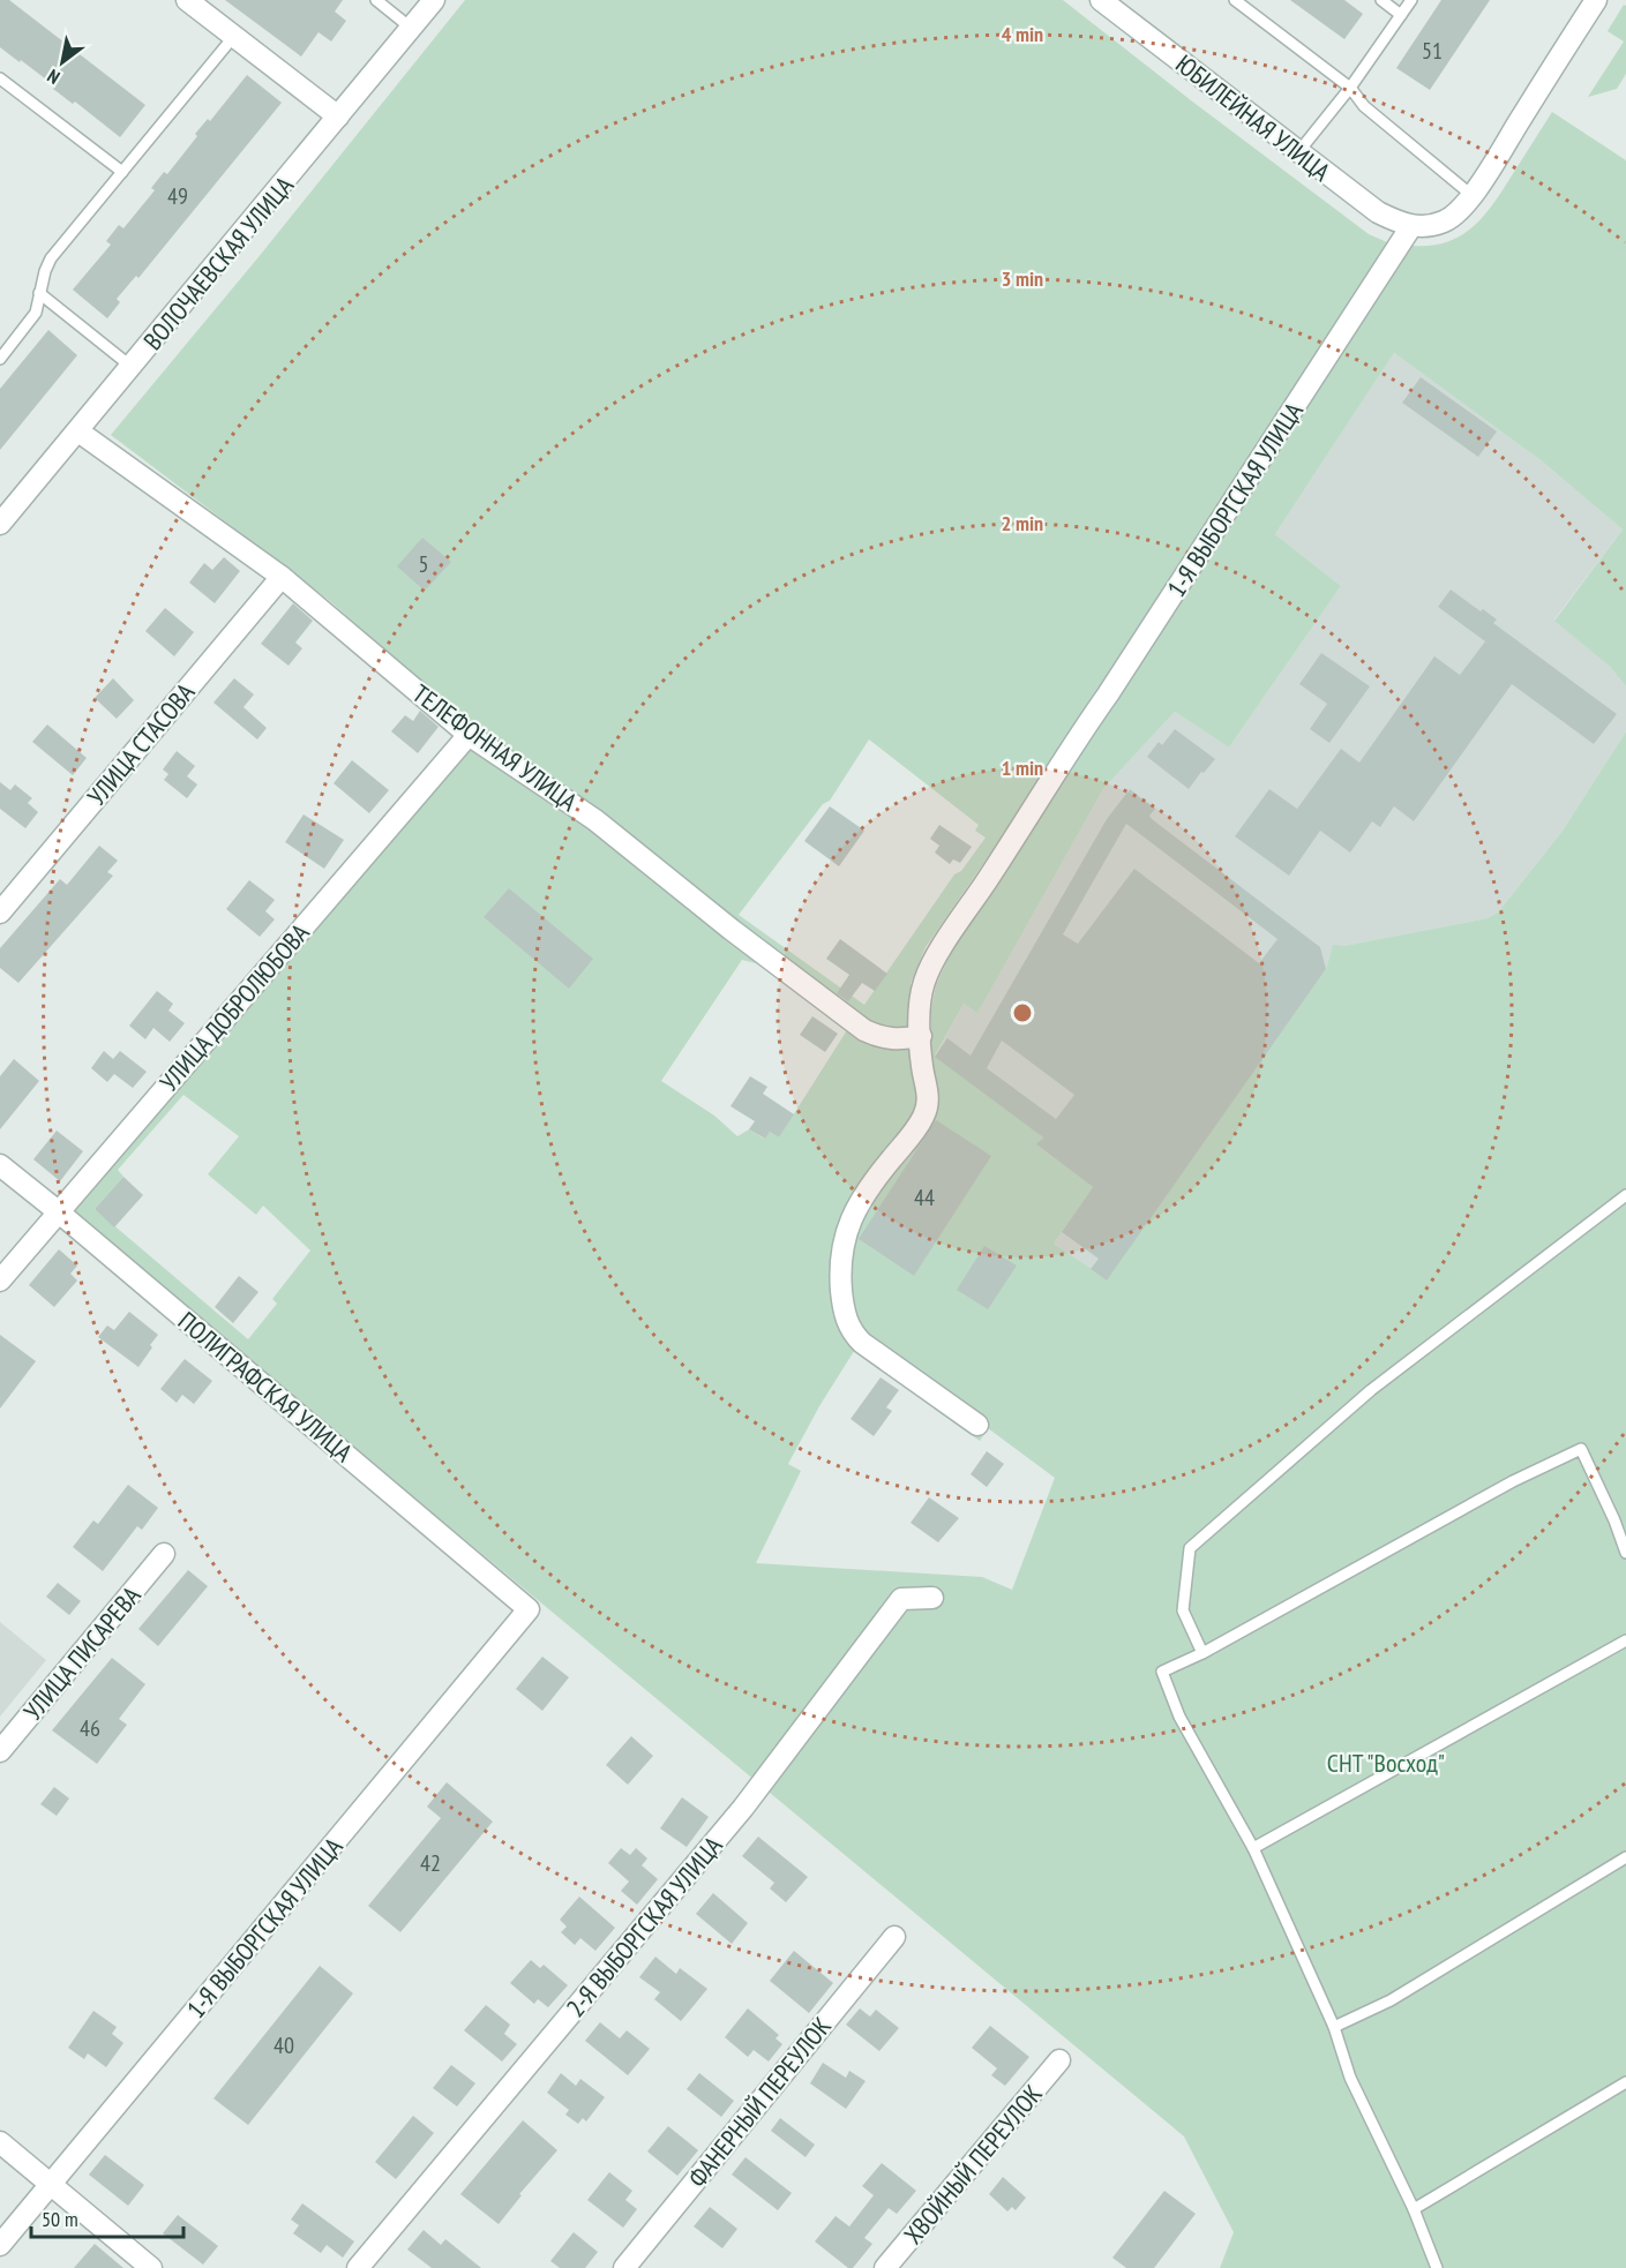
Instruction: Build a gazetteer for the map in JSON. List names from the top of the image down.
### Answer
{
  "streets": {
    "street": [
      "ЮБИЛЕЙНАЯ УЛИЦА",
      "ВОЛОЧАЕВСКАЯ УЛИЦА",
      "1-Я ВЫБОРГСКАЯ УЛИЦА",
      "УЛИЦА СТАСОВА",
      "ТЕЛЕФОННАЯ УЛИЦА",
      "УЛИЦА ДОБРОЛЮБОВА",
      "ПОЛИГРАФСКАЯ УЛИЦА",
      "УЛИЦА ПИСАРЕВА",
      "2-Я ВЫБОРГСКАЯ УЛИЦА",
      "ФАНЕРНЫЙ ПЕРЕУЛОК",
      "ХВОЙНЫЙ ПЕРЕУЛОК"
    ]
  },
  "crossings": [
    ["ЮБИЛЕЙНАЯ УЛИЦА", "1-Я ВЫБОРГСКАЯ УЛИЦА"],
    ["ВОЛОЧАЕВСКАЯ УЛИЦА", "ТЕЛЕФОННАЯ УЛИЦА"],
    ["1-Я ВЫБОРГСКАЯ УЛИЦА", "ТЕЛЕФОННАЯ УЛИЦА"],
    ["1-Я ВЫБОРГСКАЯ УЛИЦА", "ПОЛИГРАФСКАЯ УЛИЦА"],
    ["УЛИЦА СТАСОВА", "ТЕЛЕФОННАЯ УЛИЦА"],
    ["ТЕЛЕФОННАЯ УЛИЦА", "УЛИЦА ДОБРОЛЮБОВА"],
    ["УЛИЦА ДОБРОЛЮБОВА", "ПОЛИГРАФСКАЯ УЛИЦА"]
  ],
  "parks": ["СНТ \"Восход\""],
  "house_numbers": [
    "51",
    "49",
    "5",
    "44",
    "46",
    "42",
    "40"
  ],
  "scale_bar": "50 m",
  "north": "bottom left",
  "rings": [
    "4 min",
    "3 min",
    "2 min",
    "1 min"
  ]
}
